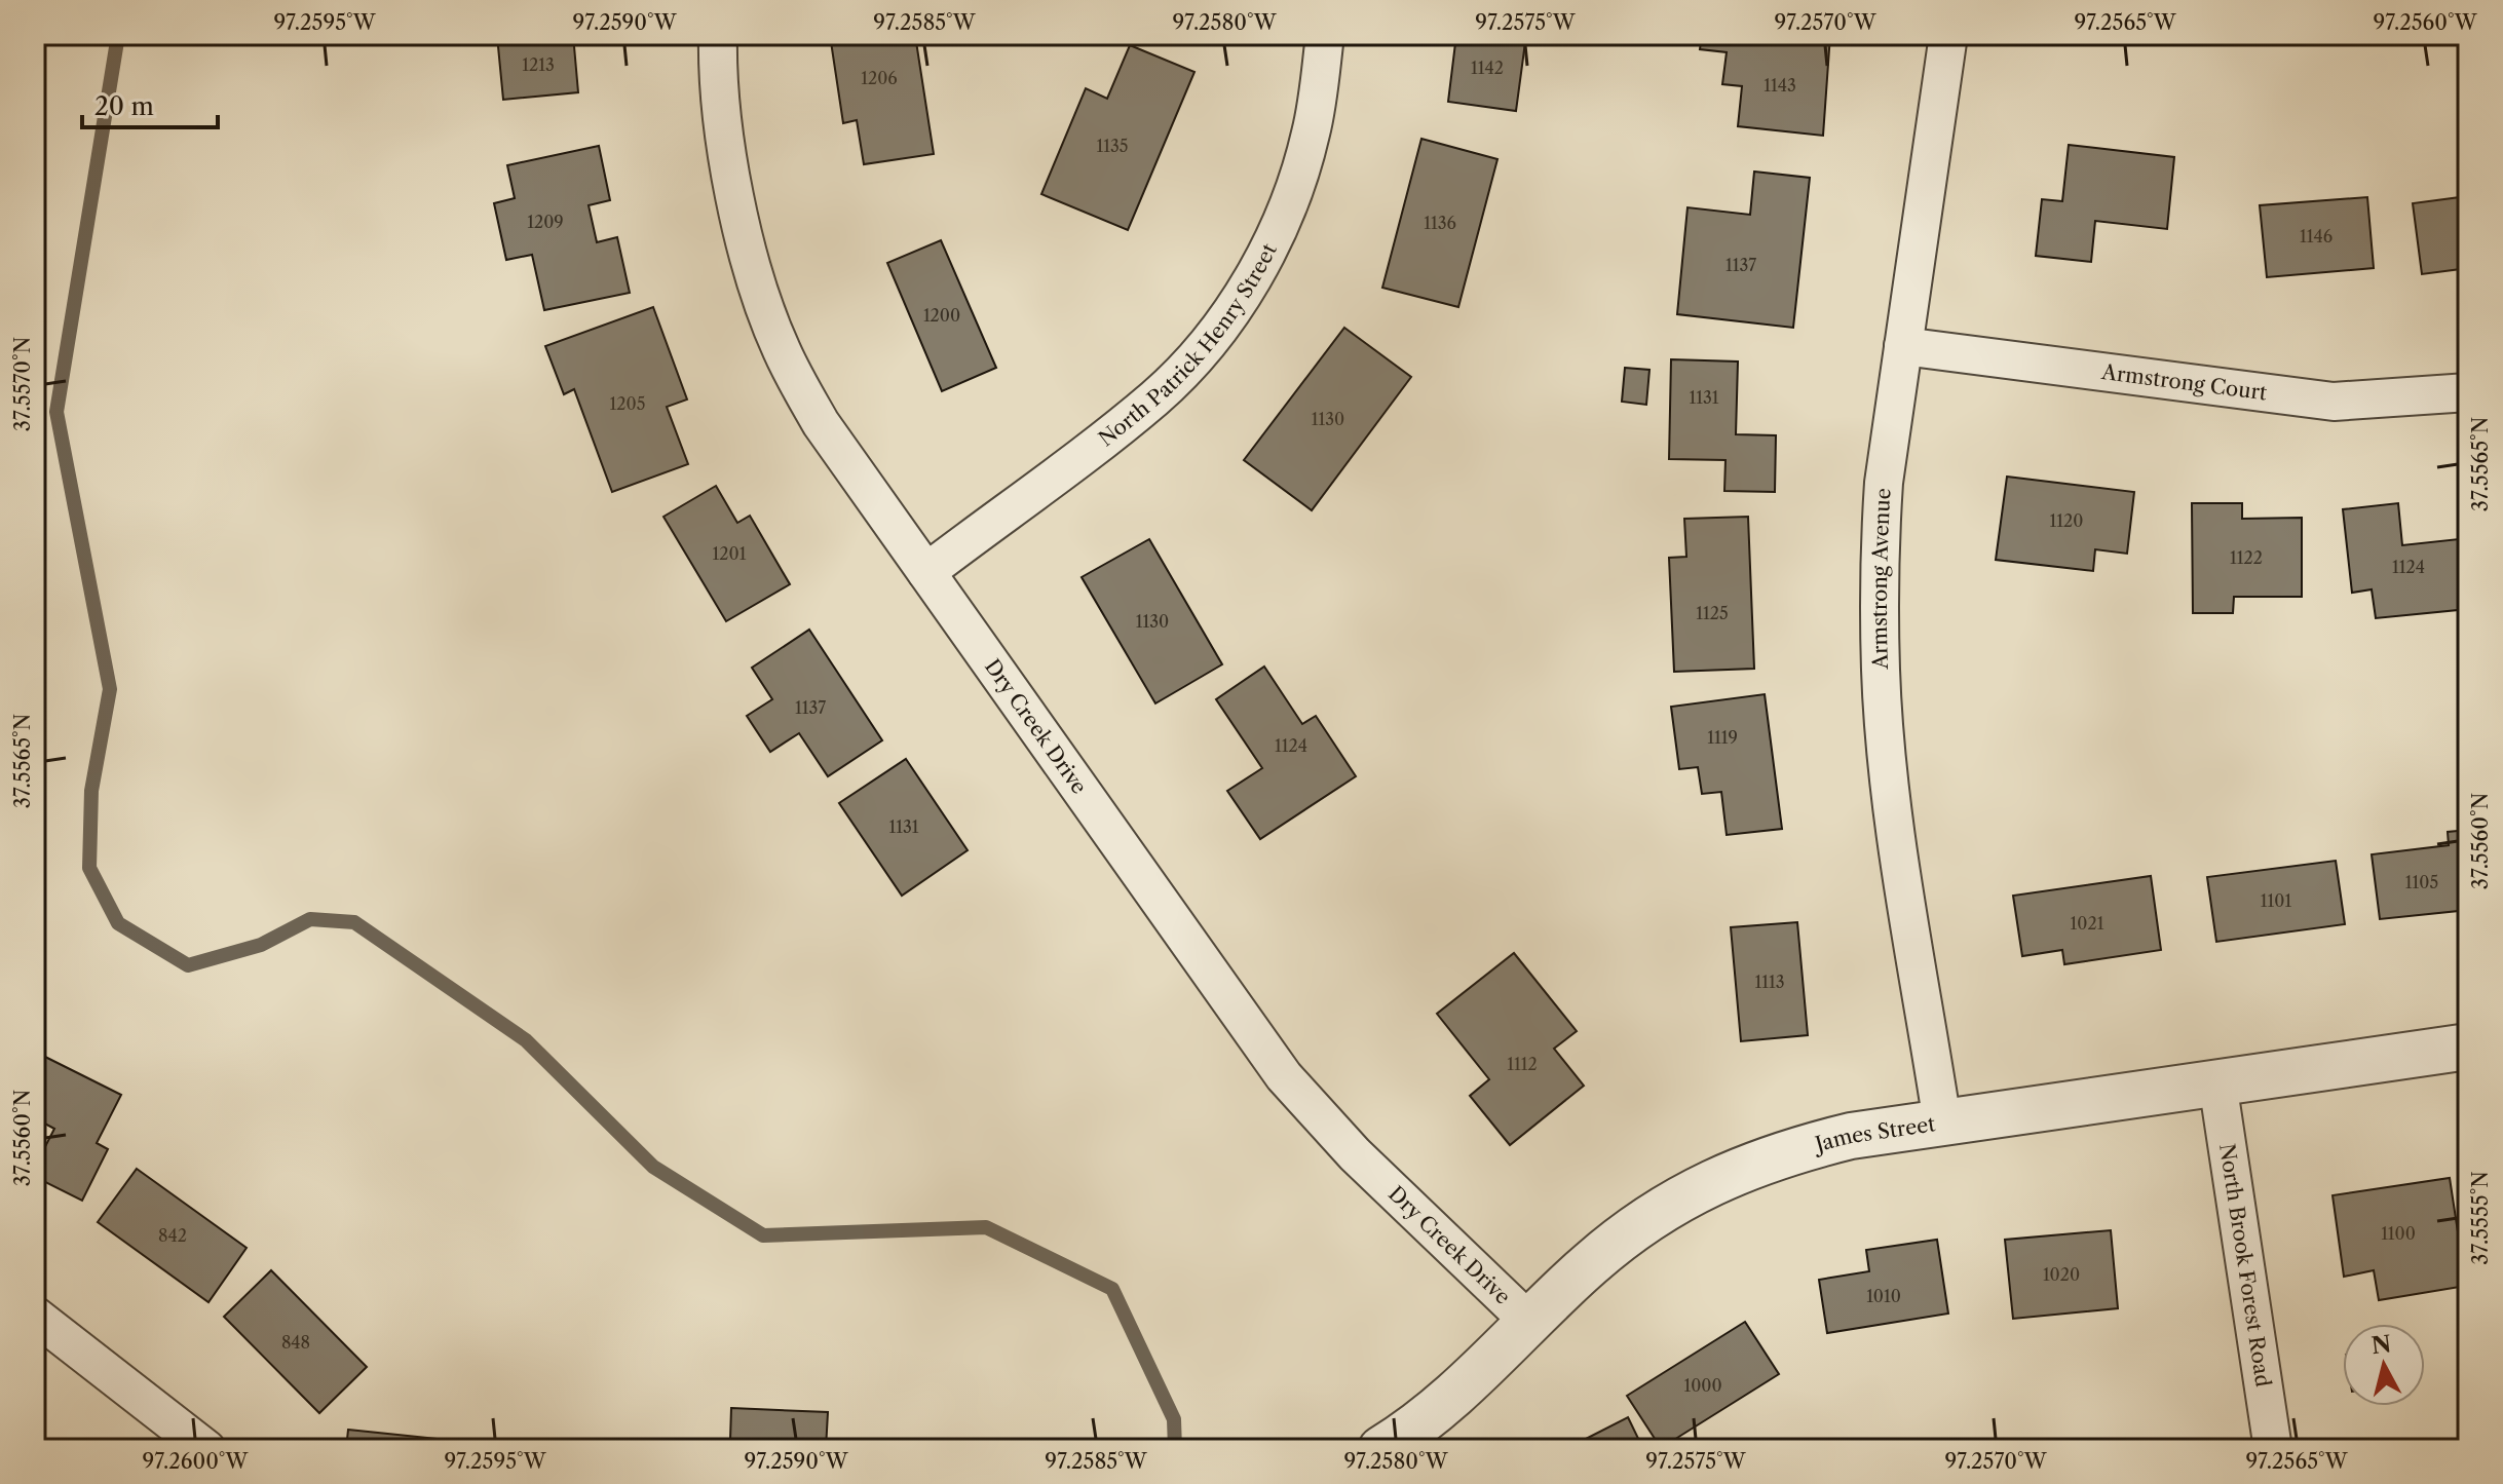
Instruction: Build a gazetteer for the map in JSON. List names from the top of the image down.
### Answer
{
  "streets": {
    "street": [
      "North Patrick Henry Street",
      "Armstrong Court",
      "Armstrong Avenue",
      "Dry Creek Drive",
      "James Street",
      "North Brook Forest Road"
    ]
  },
  "crossings": [
    ["North Patrick Henry Street", "Dry Creek Drive"],
    ["Armstrong Court", "Armstrong Avenue"],
    ["Armstrong Avenue", "James Street"],
    ["Dry Creek Drive", "James Street"],
    ["James Street", "North Brook Forest Road"]
  ],
  "house_numbers": [
    "1213",
    "1142",
    "1206",
    "1143",
    "1135",
    "1209",
    "1136",
    "1146",
    "1137",
    "1200",
    "1131",
    "1205",
    "1130",
    "1120",
    "1201",
    "1122",
    "1124",
    "1125",
    "1130",
    "1137",
    "1119",
    "1124",
    "1131",
    "1105",
    "1101",
    "1021",
    "1113",
    "1112",
    "1100",
    "842",
    "1020",
    "1010",
    "848",
    "1000"
  ],
  "scale_bar": "20 m",
  "north": "top",
  "coordinates": [
    "97.2595°W",
    "97.2590°W",
    "97.2585°W",
    "97.2580°W",
    "97.2575°W",
    "97.2570°W",
    "97.2565°W",
    "97.2560°W",
    "37.5570°N",
    "37.5565°N",
    "37.5560°N",
    "37.5555°N",
    "97.2600°W"
  ]
}
